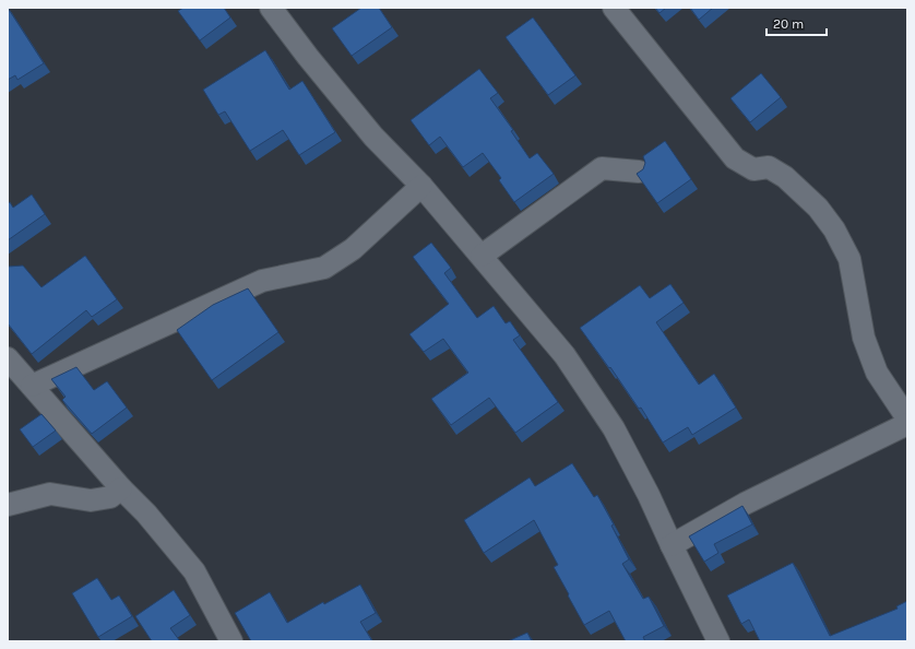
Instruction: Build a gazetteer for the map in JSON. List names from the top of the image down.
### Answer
{
  "scale_bar": "20 m"
}
